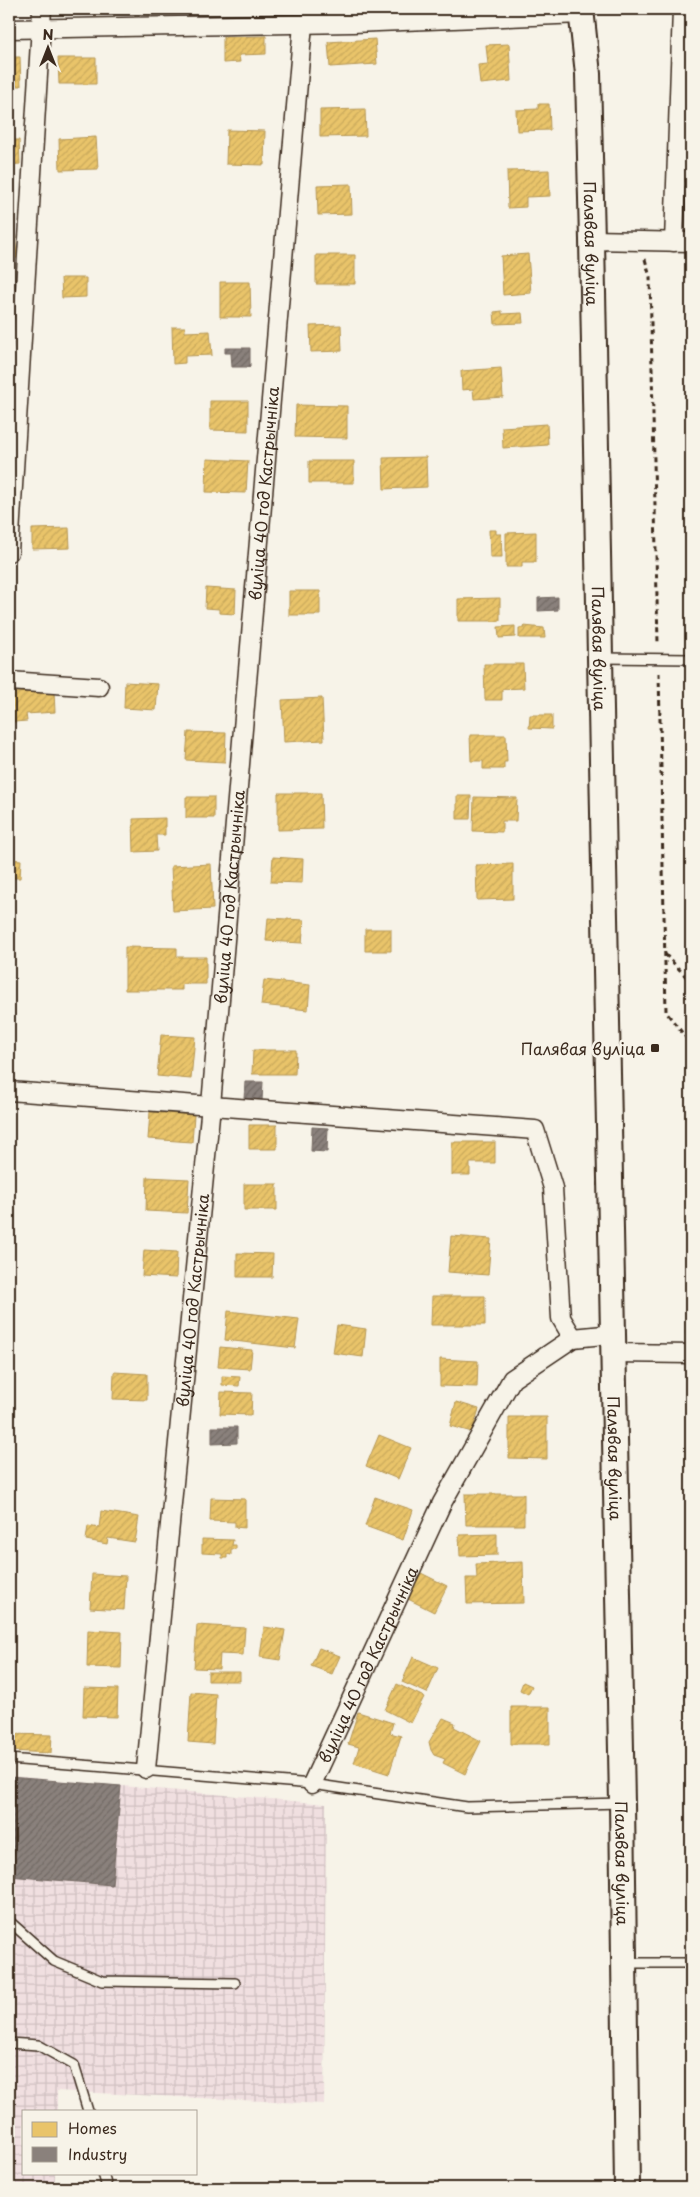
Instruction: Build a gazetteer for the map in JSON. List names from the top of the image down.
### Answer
{
  "streets": {
    "street": ["Палявая вуліца", "вуліца 40 год Кастрычніка"]
  },
  "crossings": [
    ["Палявая вуліца", "вуліца 40 год Кастрычніка"]
  ],
  "places": {
    "transit": ["Палявая вуліца"]
  },
  "legend": ["Homes", "Industry"],
  "north": "top"
}
